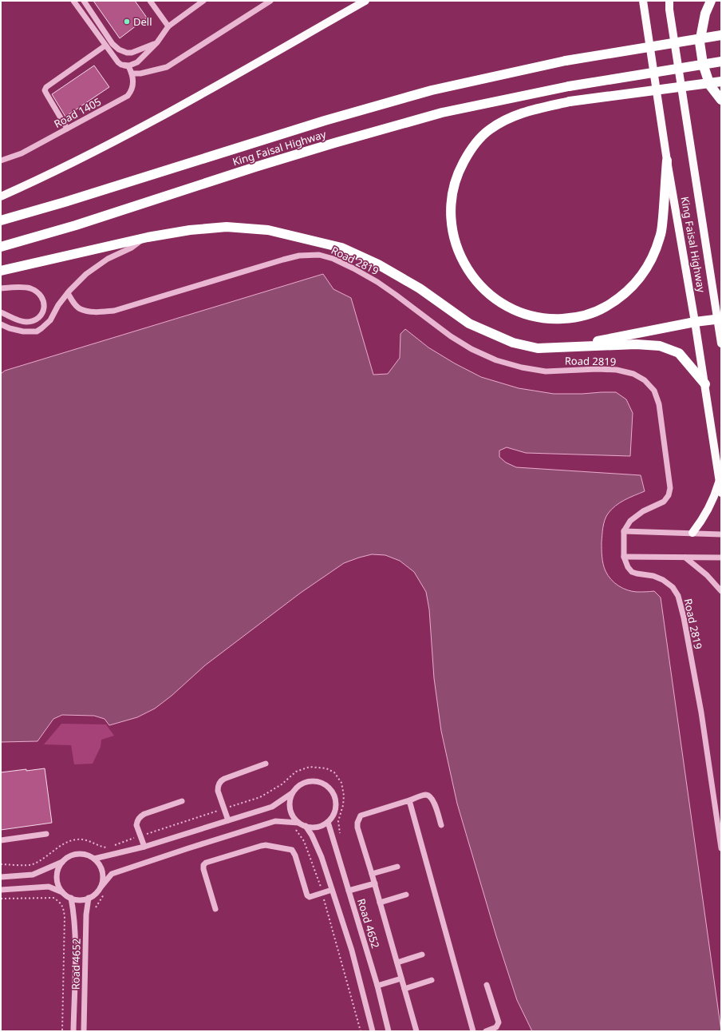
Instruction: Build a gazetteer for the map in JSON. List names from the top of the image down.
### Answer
{
  "streets": {
    "highway": ["King Faisal Highway"],
    "street": ["Road 1405", "Road 2819", "Road 4652"]
  },
  "places": ["Dell"]
}
